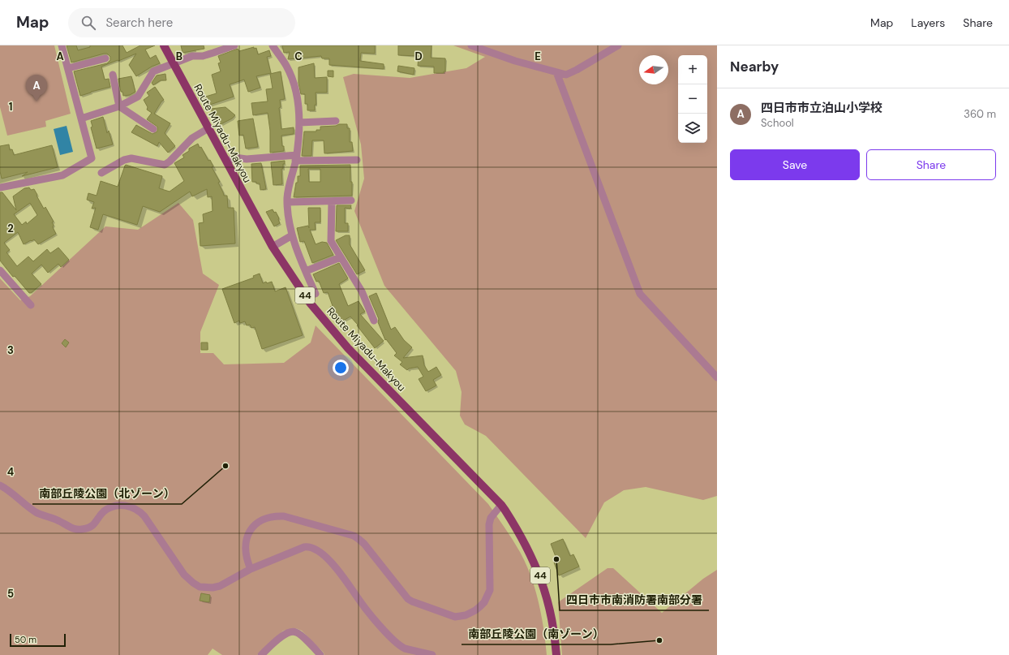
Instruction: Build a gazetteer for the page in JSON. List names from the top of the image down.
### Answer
{
  "streets": {
    "main road": ["Route Miyadu-Makyou", "44"]
  },
  "places": ["南部丘陵公園（北ゾーン）", "四日市市南消防署南部分署", "南部丘陵公園（南ゾーン）"],
  "scale_bar": "50 m",
  "north": "left",
  "page": {
    "header": "Map",
    "search": "Search here",
    "nav": ["Map", "Layers", "Share"],
    "heading": "Nearby",
    "map_buttons": ["+", "−"],
    "pins": "A",
    "list": [
      {
        "mark": "A",
        "name": "四日市市立泊山小学校",
        "note": "School",
        "value": "360 m"
      }
    ],
    "buttons": ["Save", "Share"],
    "scale": "50 m"
  },
  "grid": {
    "columns": [
      "A",
      "B",
      "C",
      "D",
      "E"
    ],
    "rows": [
      "1",
      "2",
      "3",
      "4",
      "5"
    ]
  }
}
